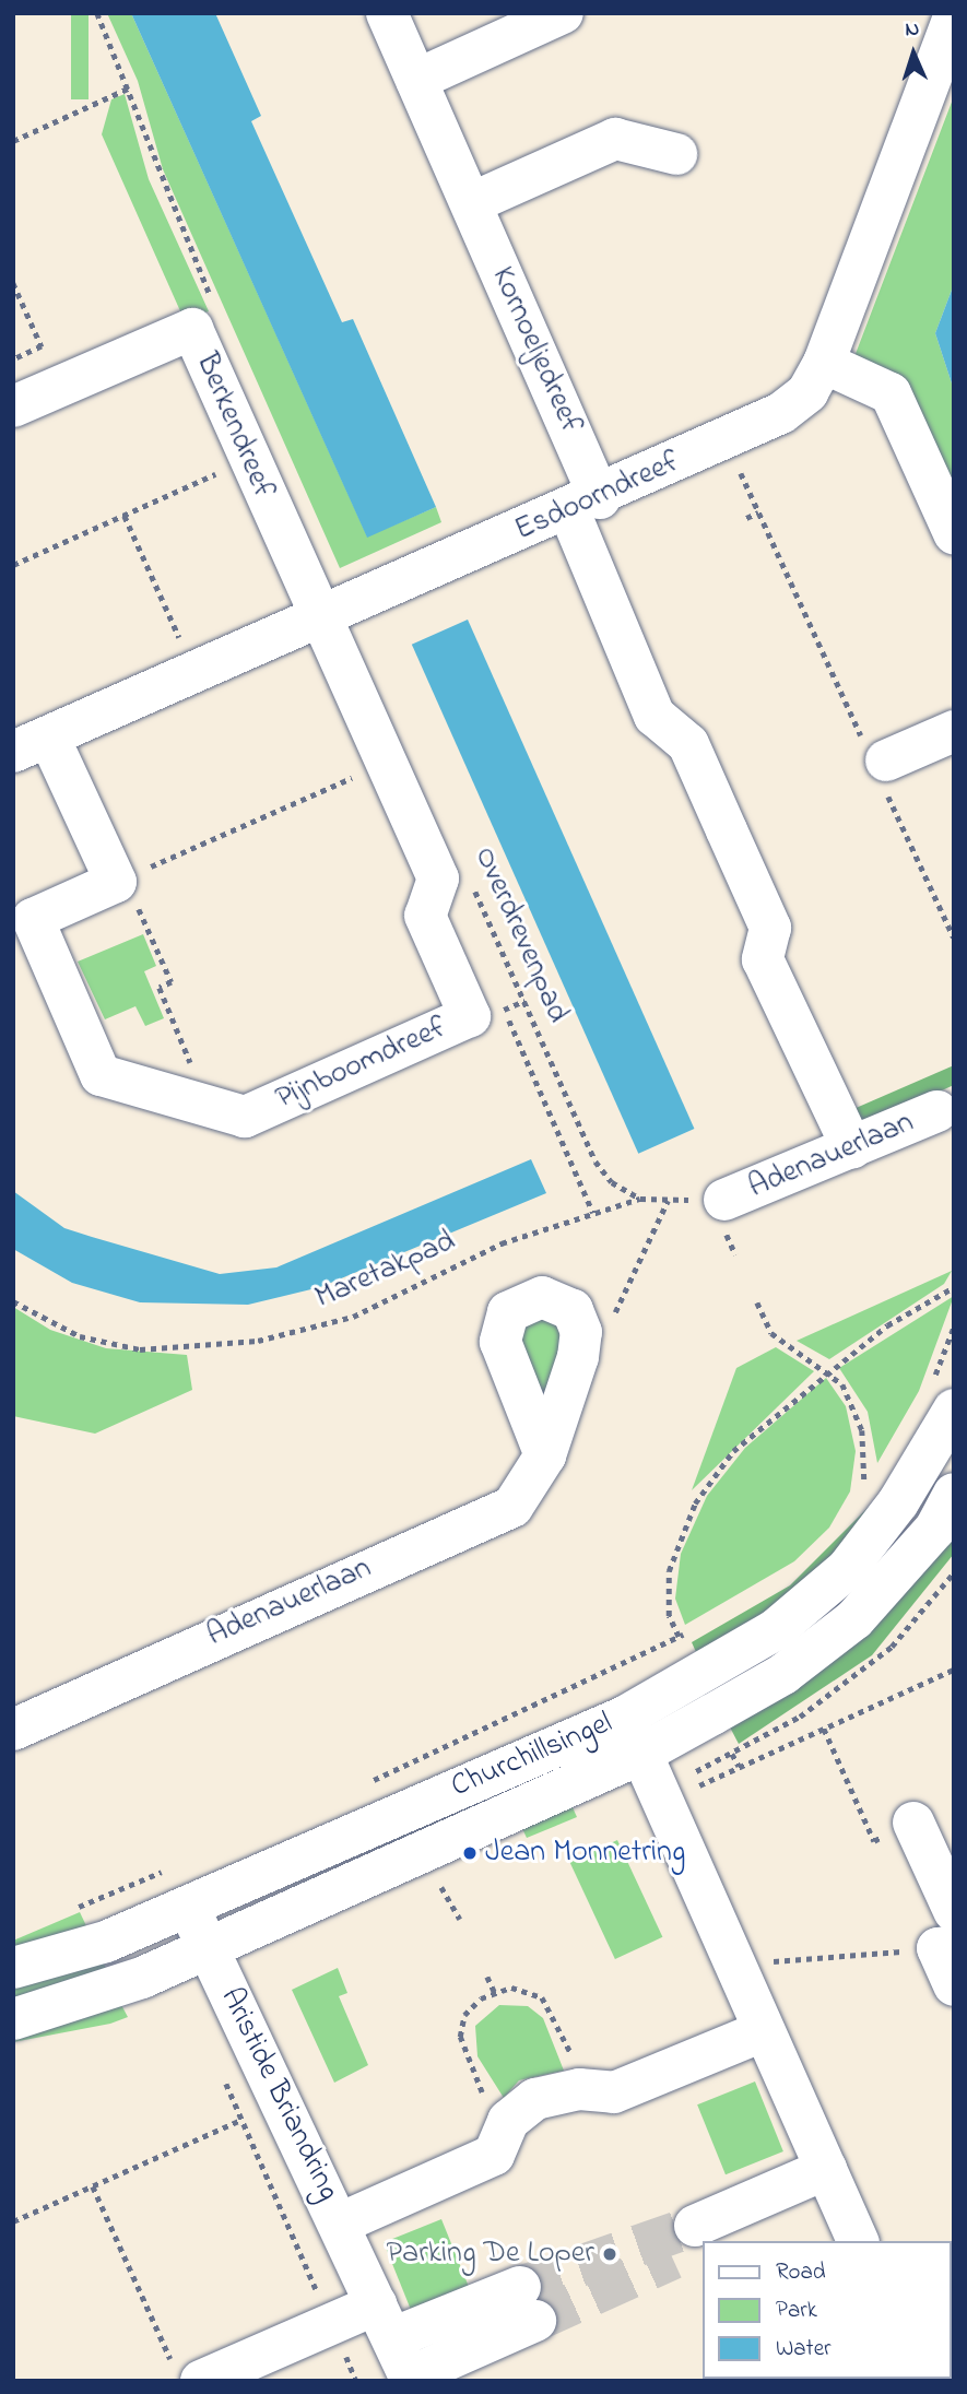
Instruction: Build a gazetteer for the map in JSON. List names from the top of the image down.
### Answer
{
  "streets": {
    "street": [
      "Kornoeljedreef",
      "Berkendreef",
      "Esdoorndreef",
      "Pijnboomdreef",
      "Adenauerlaan",
      "Churchillsingel",
      "Aristide Briandring"
    ],
    "path": ["Overdrevenpad", "Maretakpad"]
  },
  "crossings": [
    ["Kornoeljedreef", "Esdoorndreef"],
    ["Kornoeljedreef", "Adenauerlaan"],
    ["Berkendreef", "Esdoorndreef"],
    ["Berkendreef", "Pijnboomdreef"],
    ["Esdoorndreef", "Pijnboomdreef"],
    ["Overdrevenpad", "Adenauerlaan"],
    ["Overdrevenpad", "Maretakpad"],
    ["Churchillsingel", "Aristide Briandring"]
  ],
  "places": ["Jean Monnetring", "Parking De Loper"],
  "legend": ["Road", "Park", "Water"],
  "north": "top"
}
